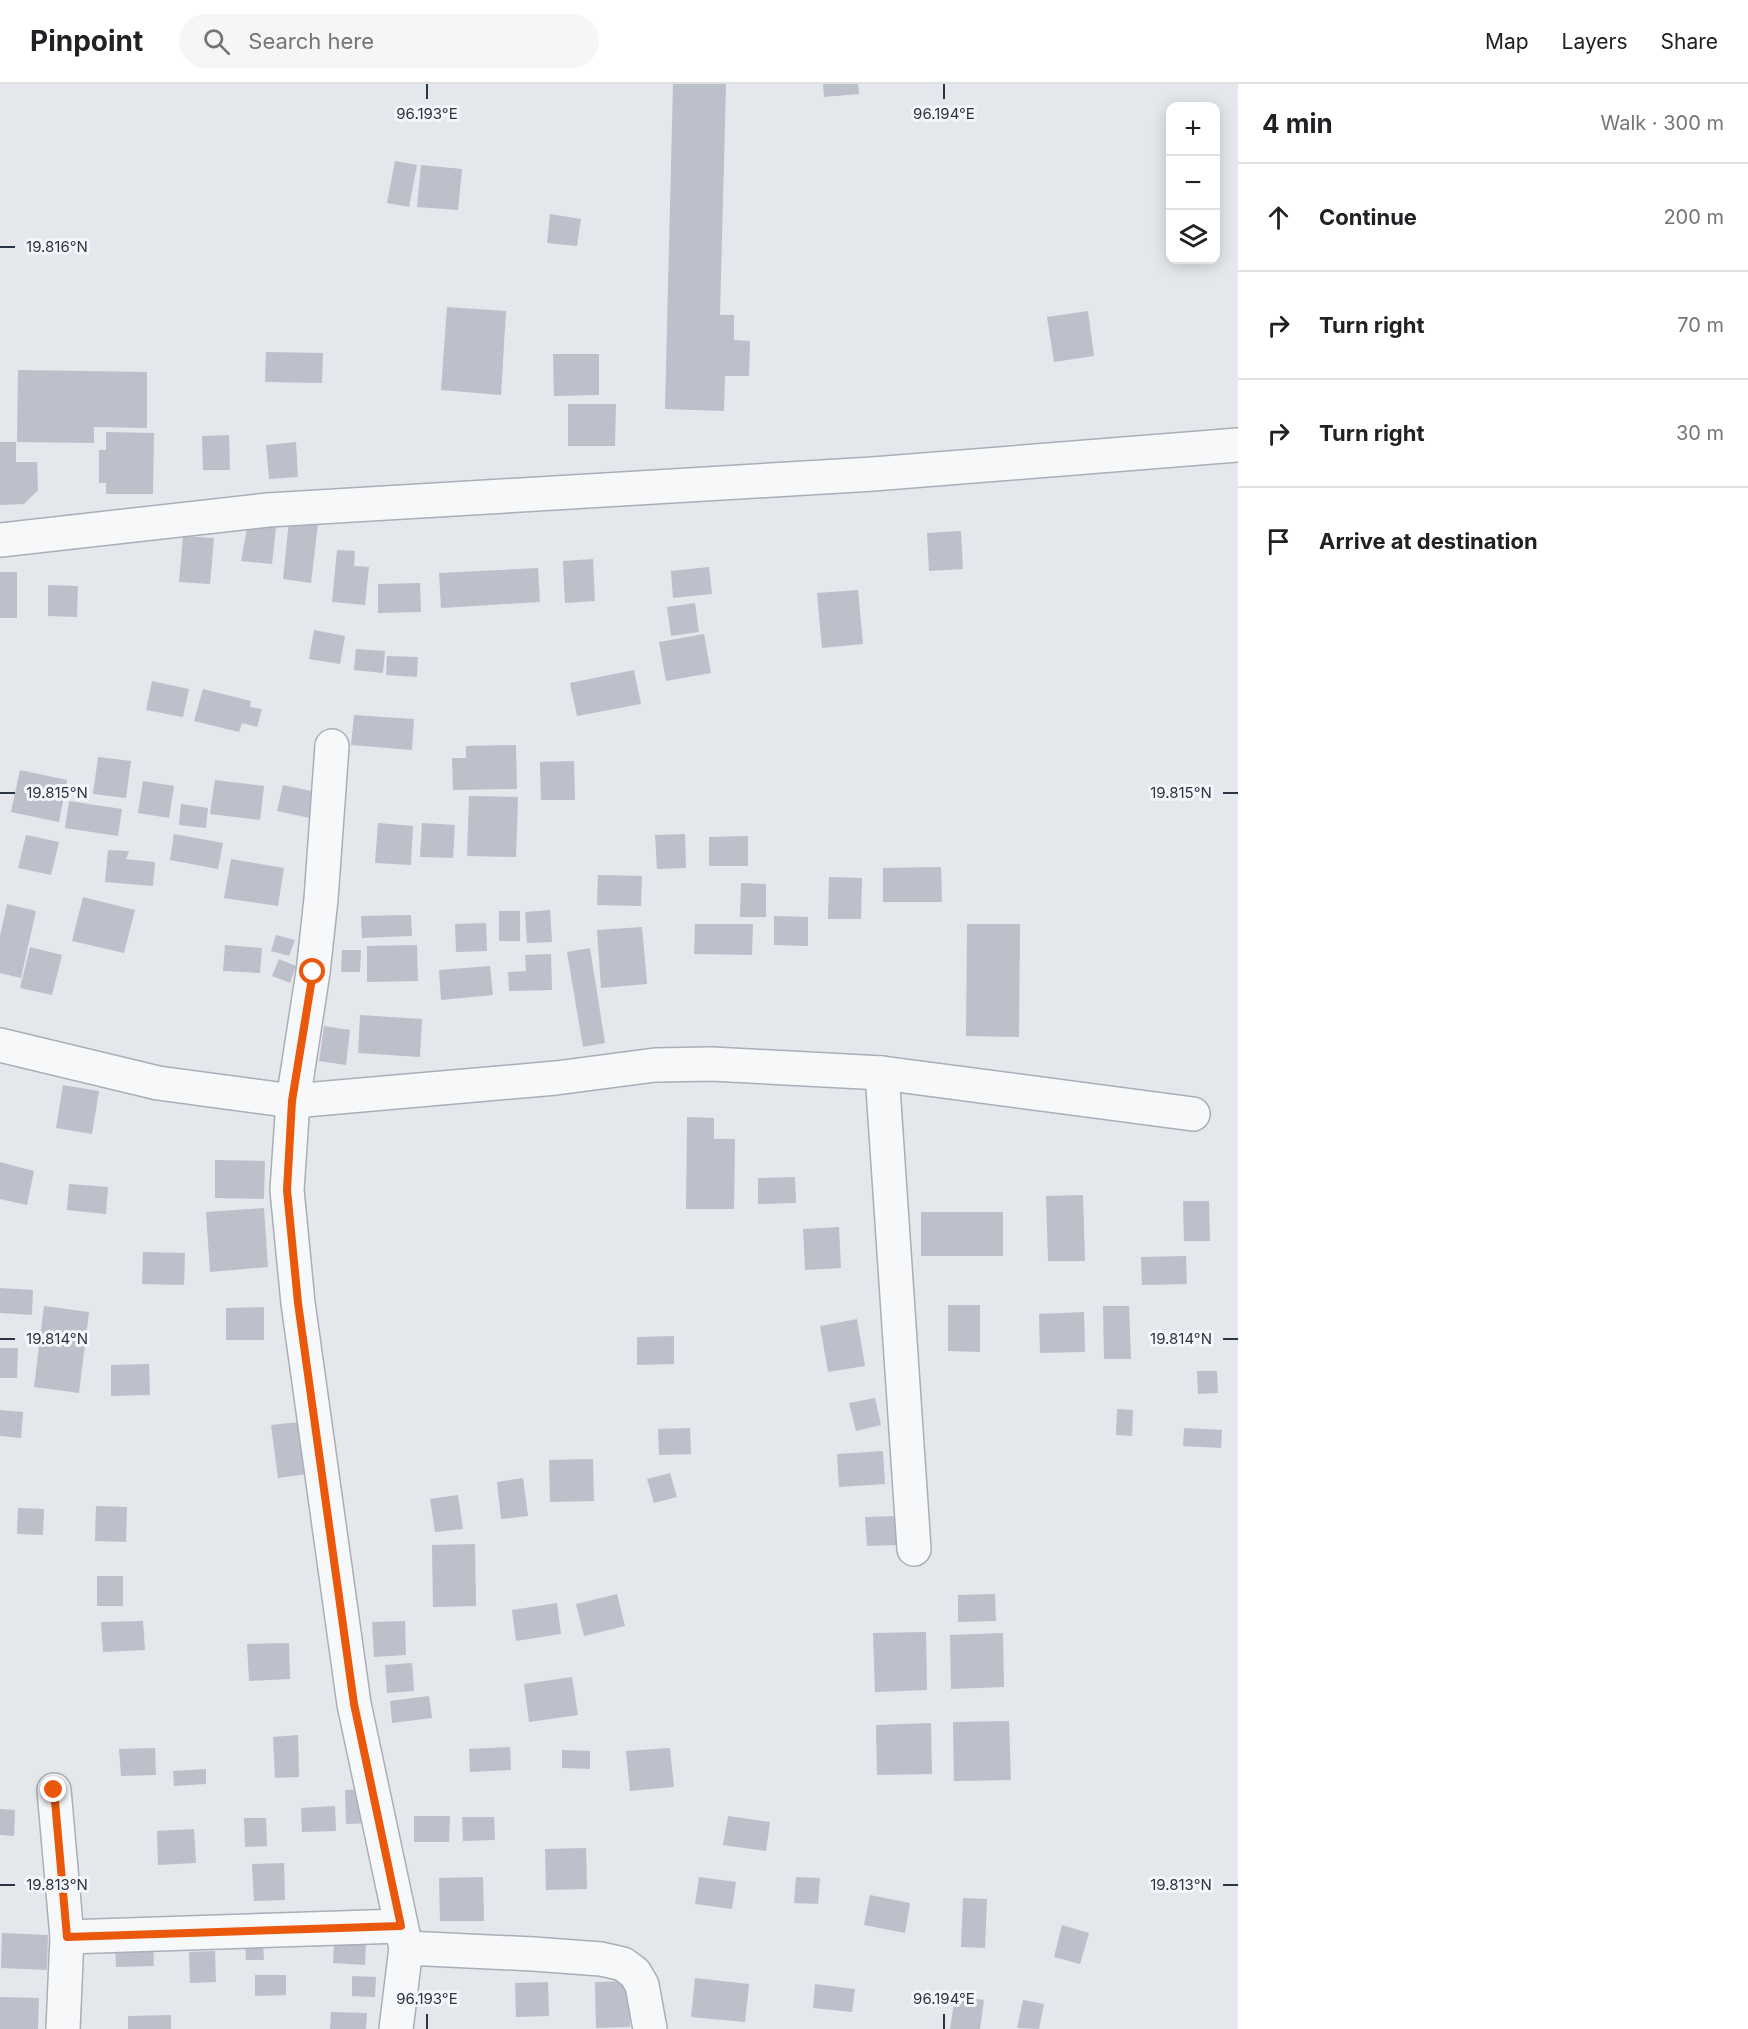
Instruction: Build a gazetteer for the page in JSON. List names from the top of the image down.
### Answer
{
  "page": {
    "header": "Pinpoint",
    "search": "Search here",
    "nav": ["Map", "Layers", "Share"],
    "heading": ["4 min", "Walk · 300 m"],
    "map_buttons": ["+", "−"],
    "list": [
      ["Continue", "200 m"],
      ["Turn right", "70 m"],
      ["Turn right", "30 m"],
      "Arrive at destination"
    ]
  },
  "coordinates": [
    "96.193°E",
    "96.194°E",
    "19.816°N",
    "19.815°N",
    "19.814°N",
    "19.813°N"
  ]
}
